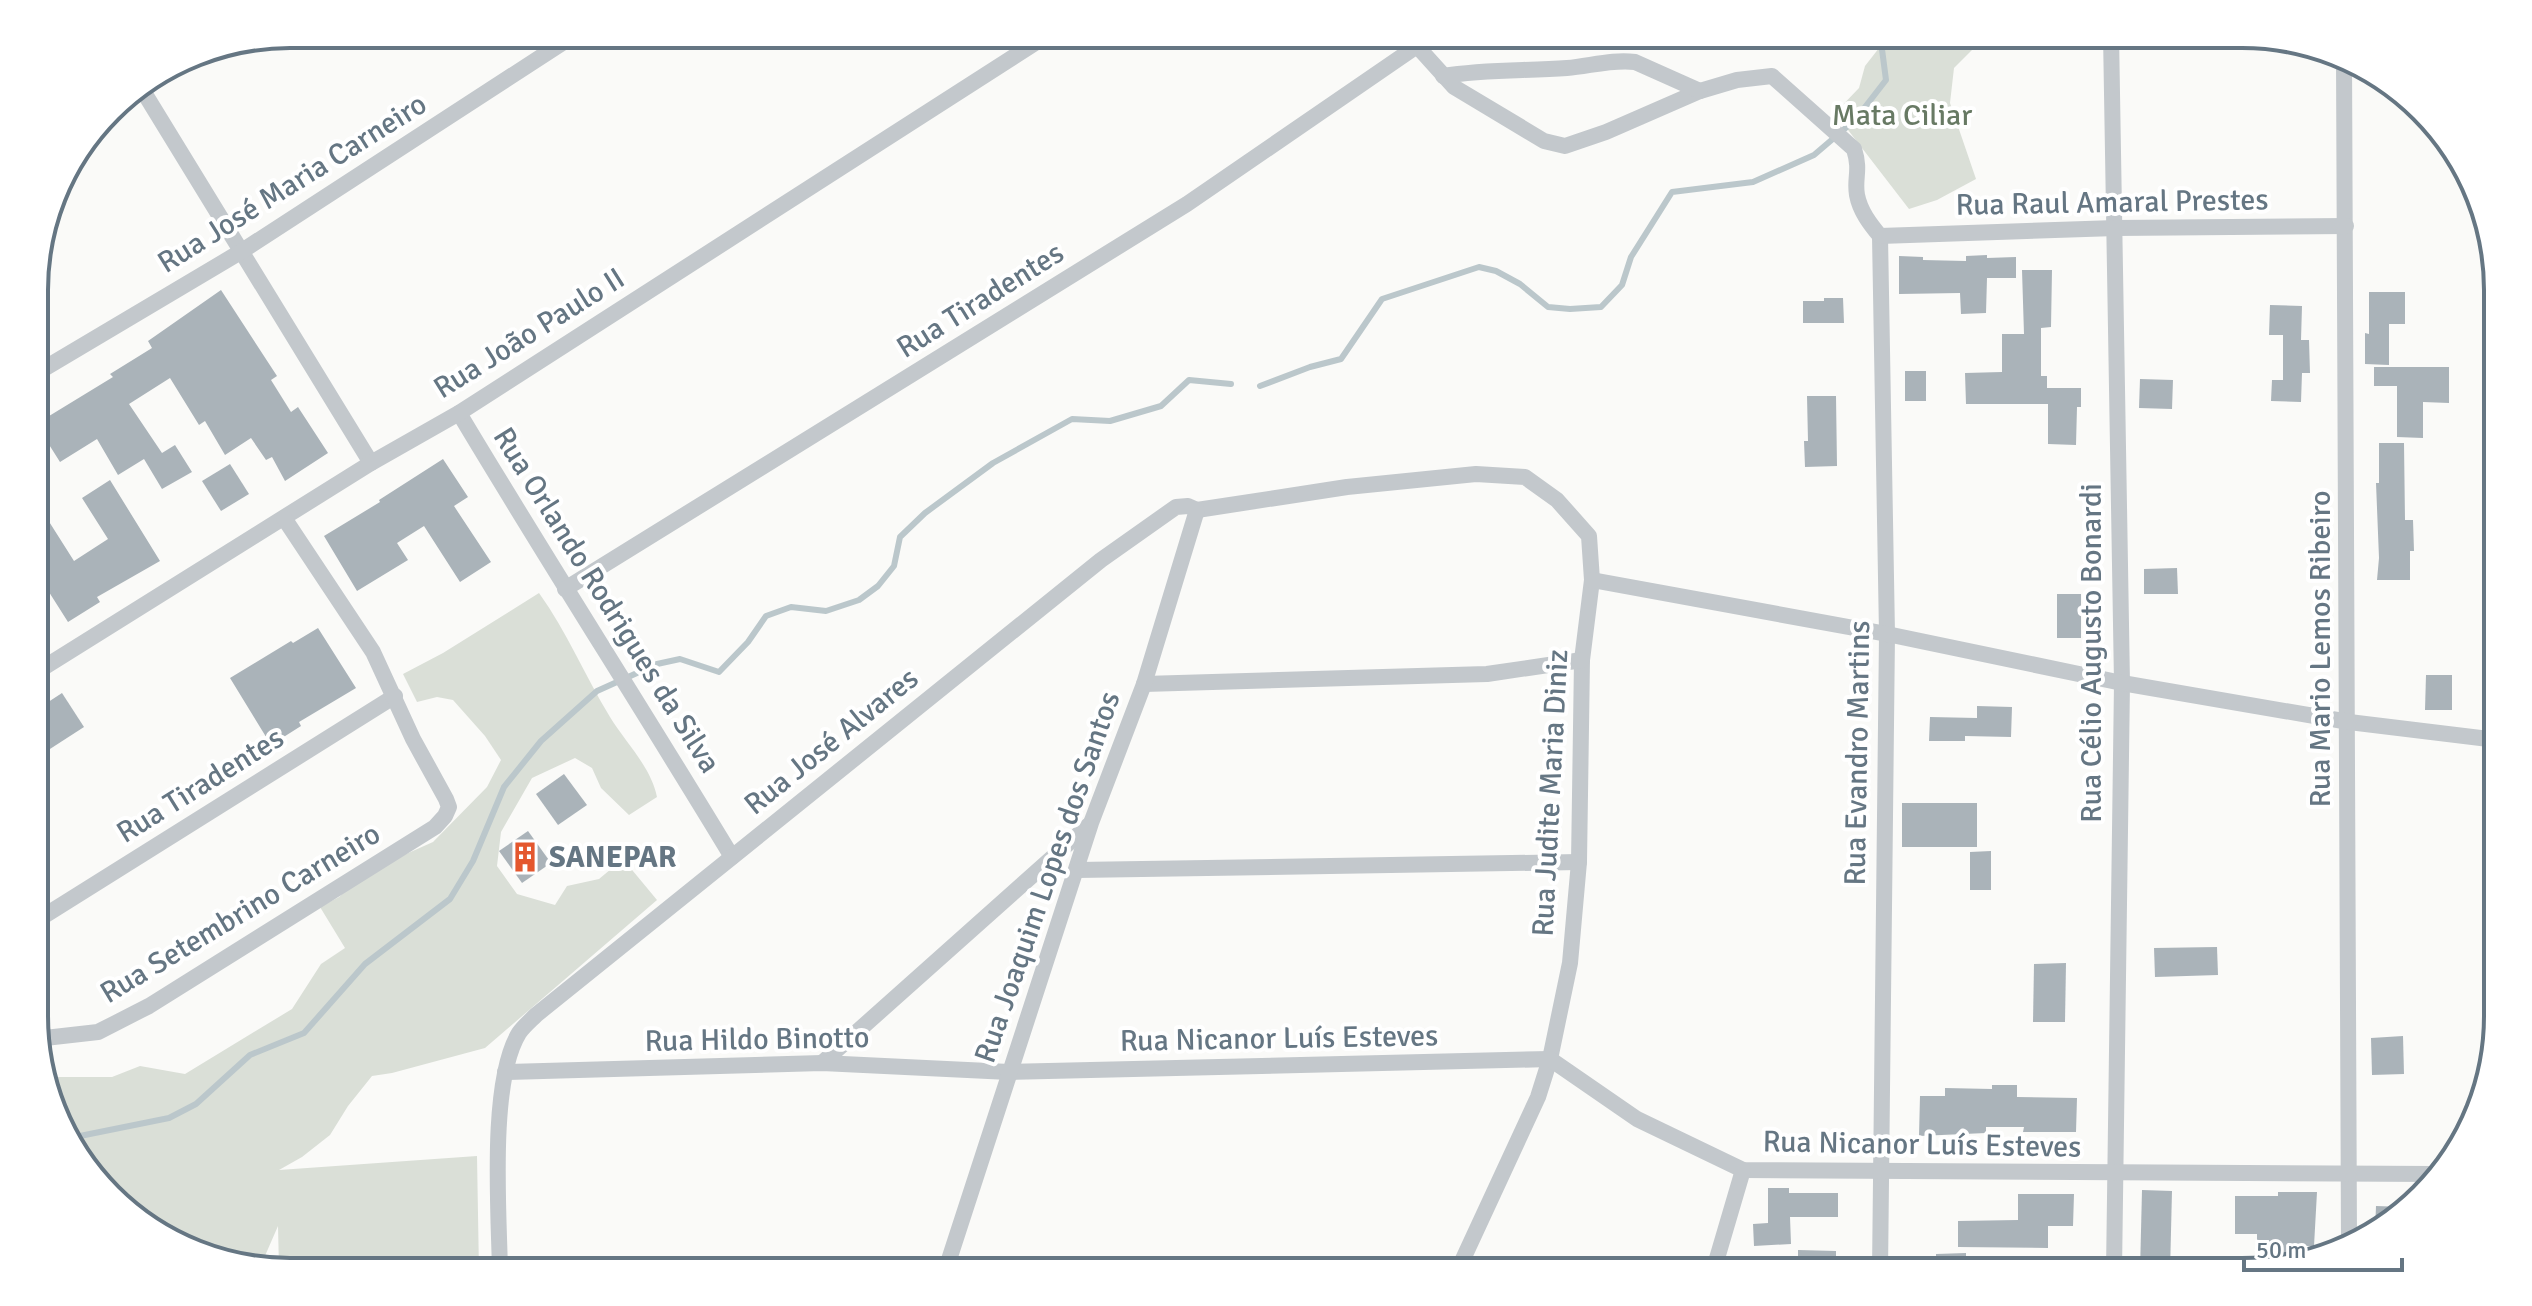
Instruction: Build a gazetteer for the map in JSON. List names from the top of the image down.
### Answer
{
  "streets": {
    "street": [
      "Rua José Maria Carneiro",
      "Rua Raul Amaral Prestes",
      "Rua Tiradentes",
      "Rua João Paulo II",
      "Rua Orlando Rodrigues da Silva",
      "Rua Mario Lemos Ribeiro",
      "Rua Célio Augusto Bonardi",
      "Rua José Alvares",
      "Rua Evandro Martins",
      "Rua Judite Maria Diniz",
      "Rua Joaquim Lopes dos Santos",
      "Rua Setembrino Carneiro",
      "Rua Nicanor Luís Esteves",
      "Rua Hildo Binotto"
    ]
  },
  "crossings": [
    ["Rua Raul Amaral Prestes", "Rua Mario Lemos Ribeiro"],
    ["Rua Raul Amaral Prestes", "Rua Célio Augusto Bonardi"],
    ["Rua Raul Amaral Prestes", "Rua Evandro Martins"],
    ["Rua Tiradentes", "Rua Orlando Rodrigues da Silva"],
    ["Rua Tiradentes", "Rua Setembrino Carneiro"],
    ["Rua João Paulo II", "Rua Orlando Rodrigues da Silva"],
    ["Rua Orlando Rodrigues da Silva", "Rua José Alvares"],
    ["Rua Mario Lemos Ribeiro", "Rua Nicanor Luís Esteves"],
    ["Rua Célio Augusto Bonardi", "Rua Nicanor Luís Esteves"],
    ["Rua José Alvares", "Rua Judite Maria Diniz"],
    ["Rua José Alvares", "Rua Joaquim Lopes dos Santos"],
    ["Rua José Alvares", "Rua Hildo Binotto"],
    ["Rua Evandro Martins", "Rua Nicanor Luís Esteves"],
    ["Rua Judite Maria Diniz", "Rua Nicanor Luís Esteves"],
    ["Rua Joaquim Lopes dos Santos", "Rua Nicanor Luís Esteves"],
    ["Rua Joaquim Lopes dos Santos", "Rua Hildo Binotto"],
    ["Rua Nicanor Luís Esteves", "Rua Hildo Binotto"]
  ],
  "parks": ["Mata Ciliar"],
  "places": {
    "building": ["SANEPAR"]
  },
  "scale_bar": "50 m"
}
